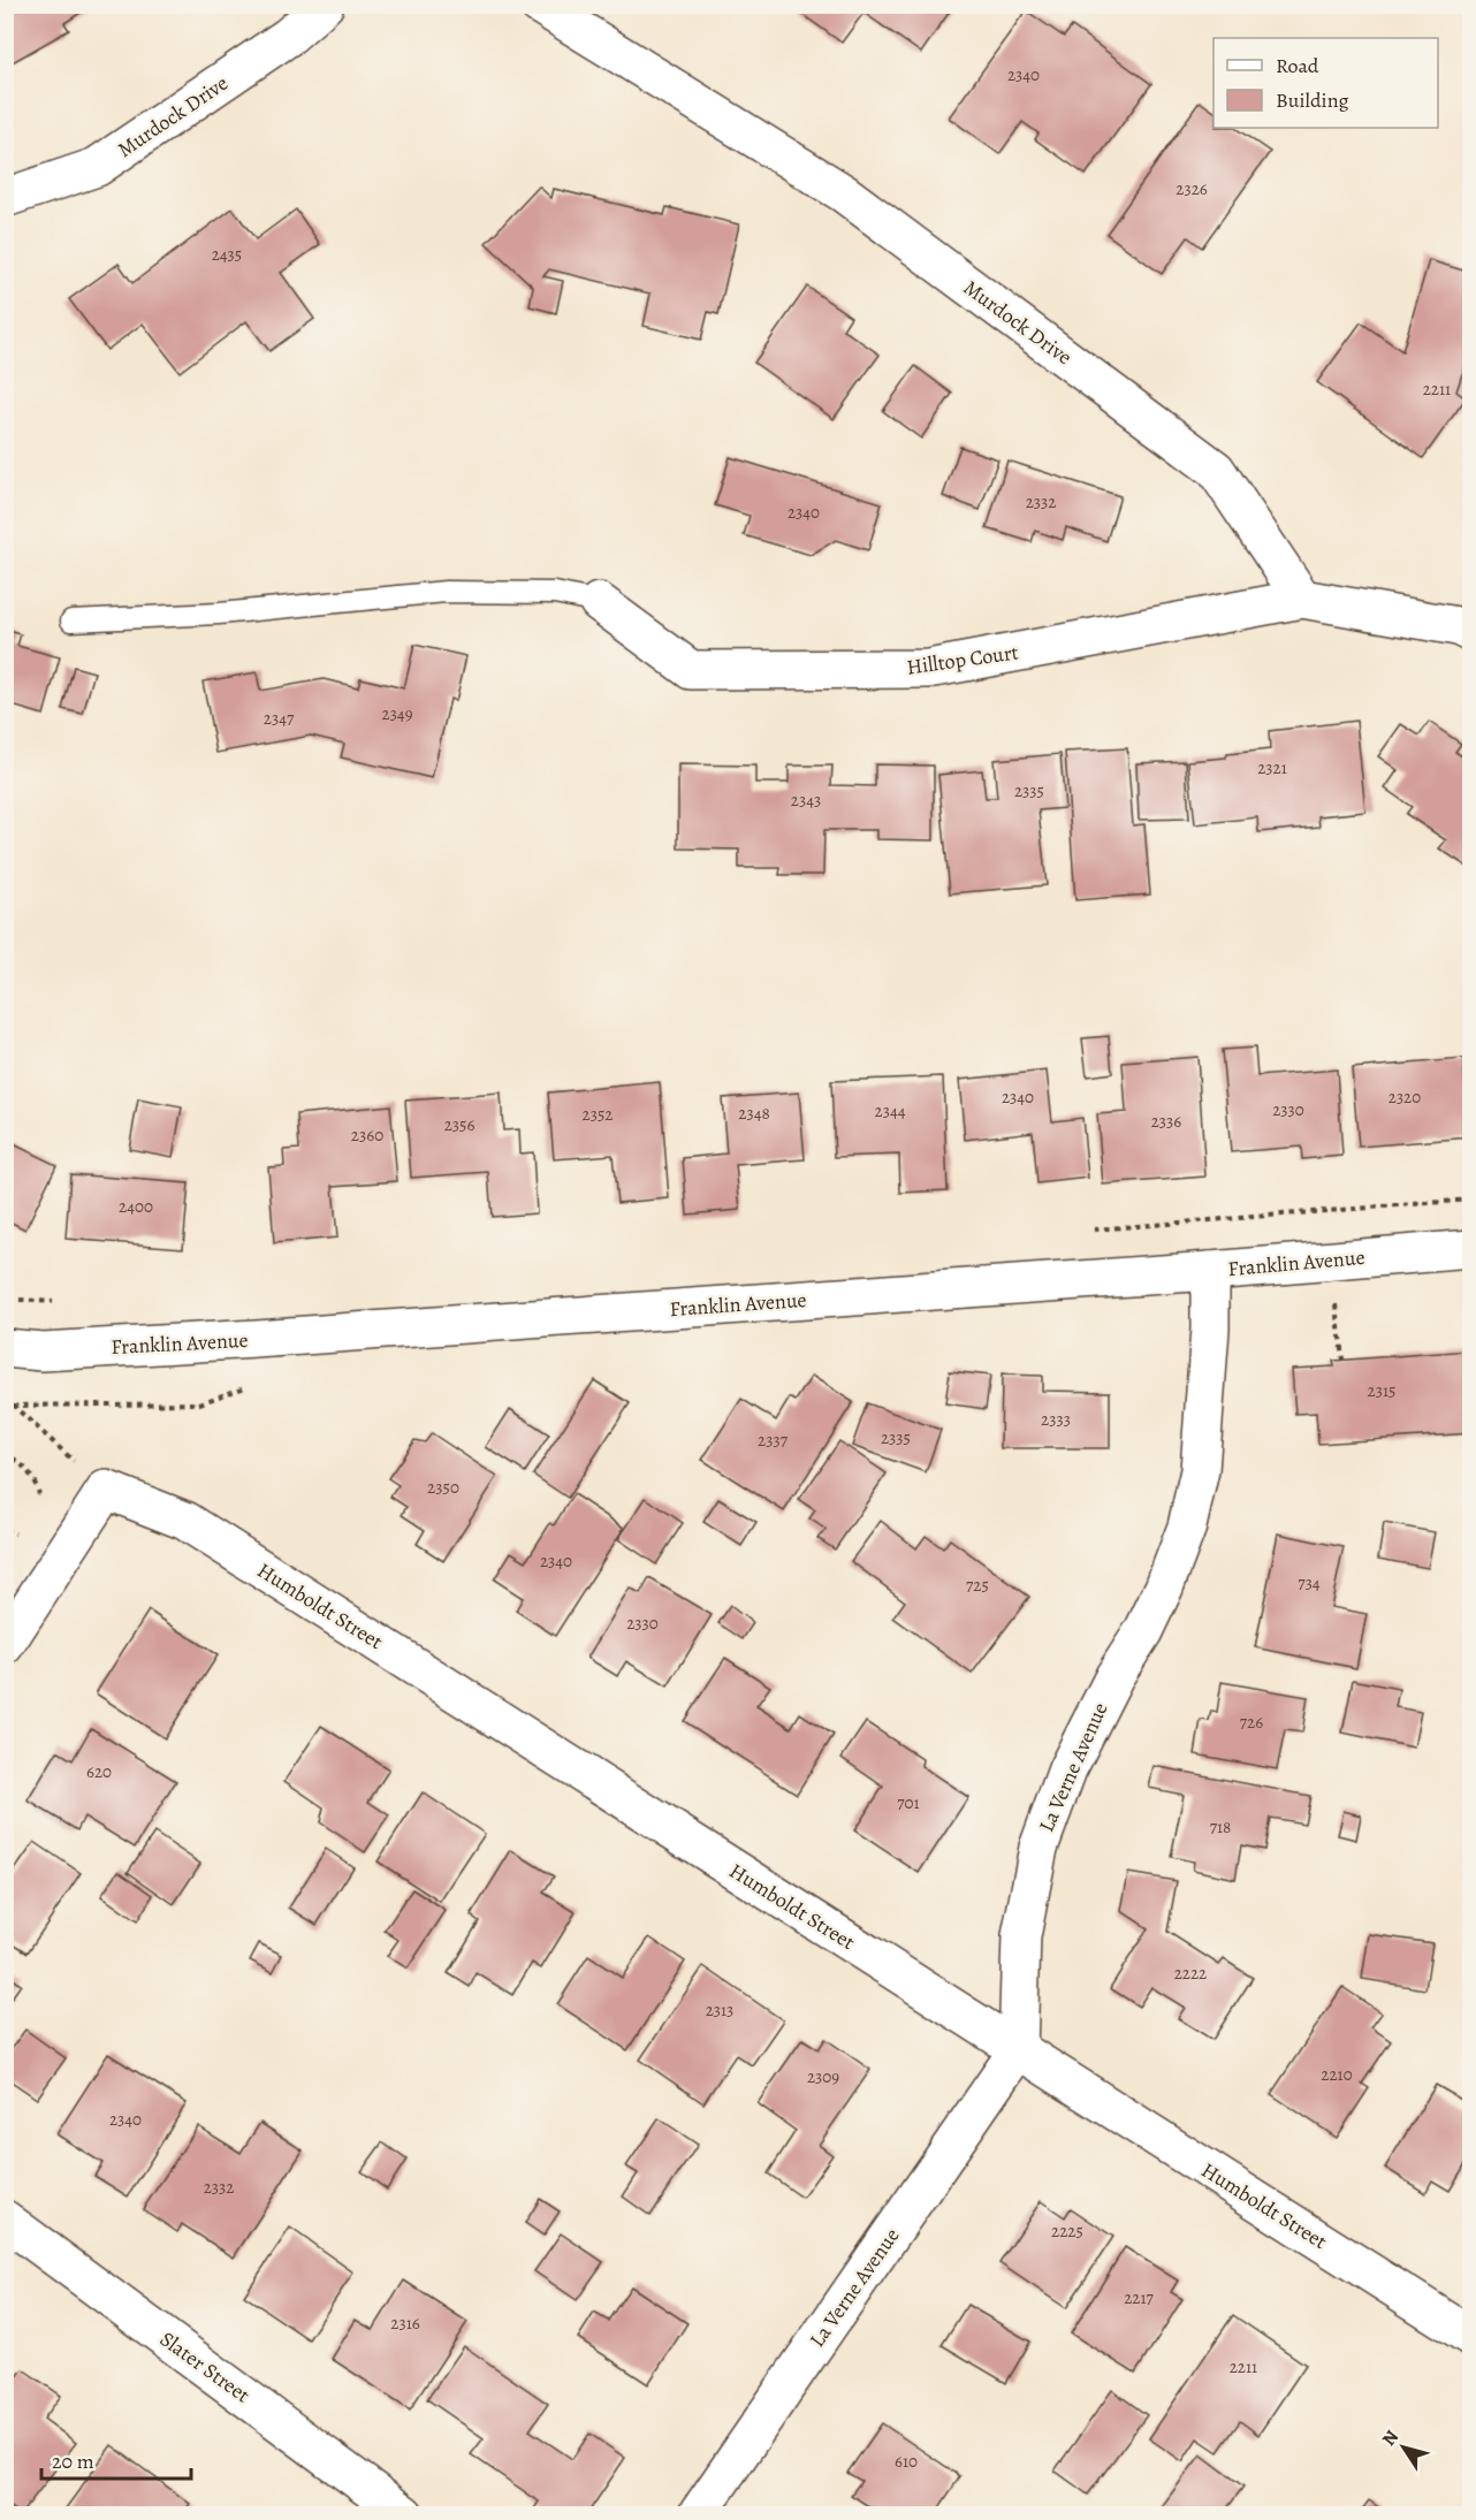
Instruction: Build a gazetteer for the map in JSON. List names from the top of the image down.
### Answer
{
  "streets": {
    "street": [
      "Murdock Drive",
      "Hilltop Court",
      "Franklin Avenue",
      "Humboldt Street",
      "La Verne Avenue",
      "Slater Street"
    ]
  },
  "crossings": [
    ["Murdock Drive", "Hilltop Court"],
    ["Franklin Avenue", "La Verne Avenue"],
    ["Humboldt Street", "La Verne Avenue"]
  ],
  "house_numbers": [
    "2340",
    "2326",
    "2435",
    "2211",
    "2332",
    "2340",
    "2349",
    "2347",
    "2321",
    "2335",
    "2343",
    "2340",
    "2320",
    "2330",
    "2344",
    "2348",
    "2352",
    "2336",
    "2356",
    "2360",
    "2400",
    "2315",
    "2333",
    "2335",
    "2337",
    "2350",
    "2340",
    "734",
    "725",
    "2330",
    "726",
    "620",
    "701",
    "718",
    "2222",
    "2313",
    "2210",
    "2309",
    "2340",
    "2332",
    "2225",
    "2217",
    "2316",
    "2211",
    "610"
  ],
  "legend": ["Road", "Building"],
  "scale_bar": "20 m",
  "north": "top left"
}
